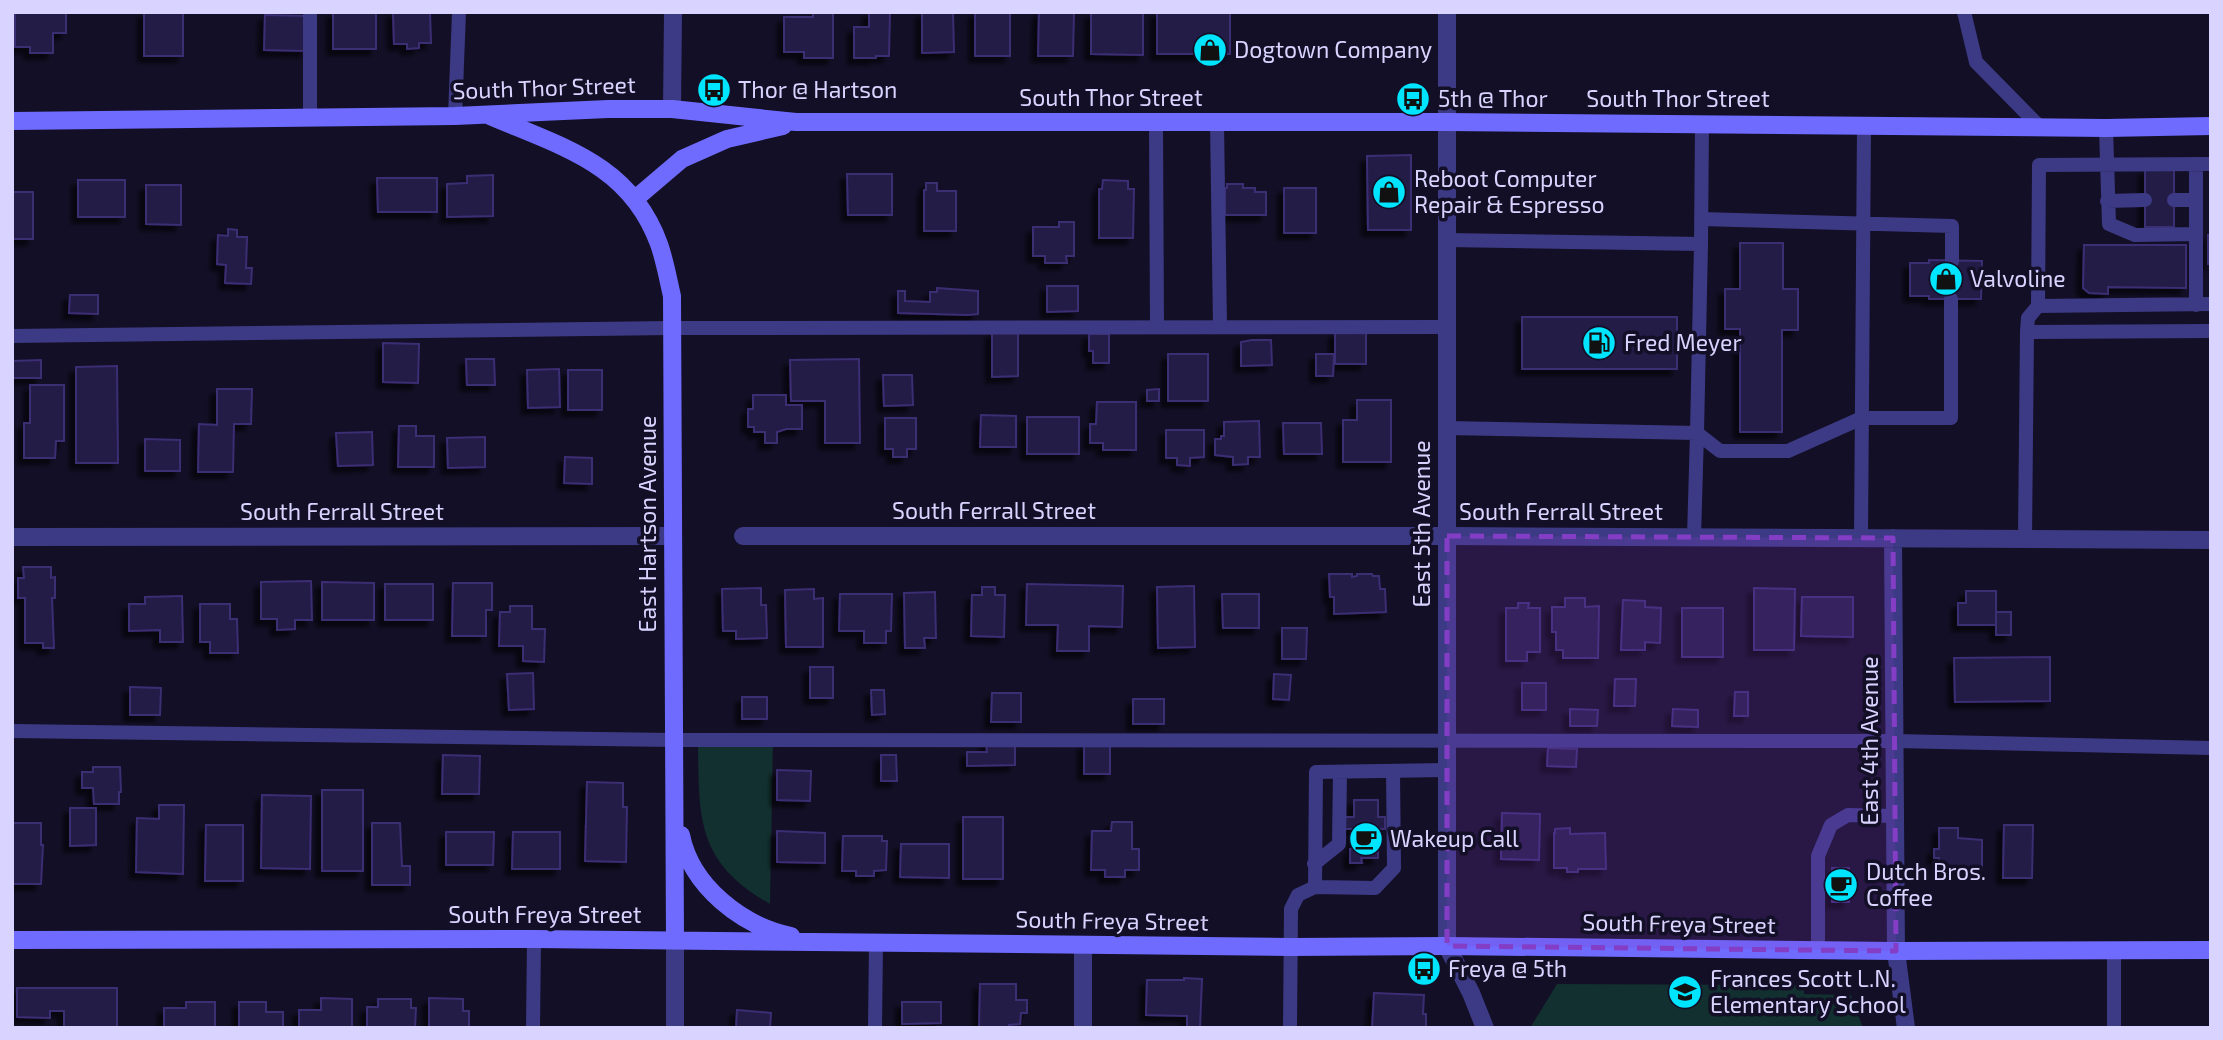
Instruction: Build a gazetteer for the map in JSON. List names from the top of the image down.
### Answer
{
  "streets": {
    "main road": ["South Thor Street", "East Hartson Avenue", "South Freya Street"],
    "street": ["South Ferrall Street", "East 5th Avenue", "East 4th Avenue"]
  },
  "crossings": [
    ["South Thor Street", "East Hartson Avenue"],
    ["South Thor Street", "East 5th Avenue"],
    ["South Ferrall Street", "East Hartson Avenue"],
    ["South Ferrall Street", "East 5th Avenue"],
    ["South Ferrall Street", "East 4th Avenue"],
    ["East Hartson Avenue", "South Freya Street"],
    ["East 5th Avenue", "South Freya Street"],
    ["East 4th Avenue", "South Freya Street"]
  ],
  "places": {
    "shop": ["Dogtown Company", "Reboot Computer Repair & Espresso", "Valvoline"],
    "bus stop": ["Thor @ Hartson", "5th @ Thor", "Freya @ 5th"],
    "fuel station": ["Fred Meyer"],
    "cafe": ["Wakeup Call", "Dutch Bros. Coffee"],
    "school or university": ["Frances Scott L.N. Elementary School"]
  }
}
